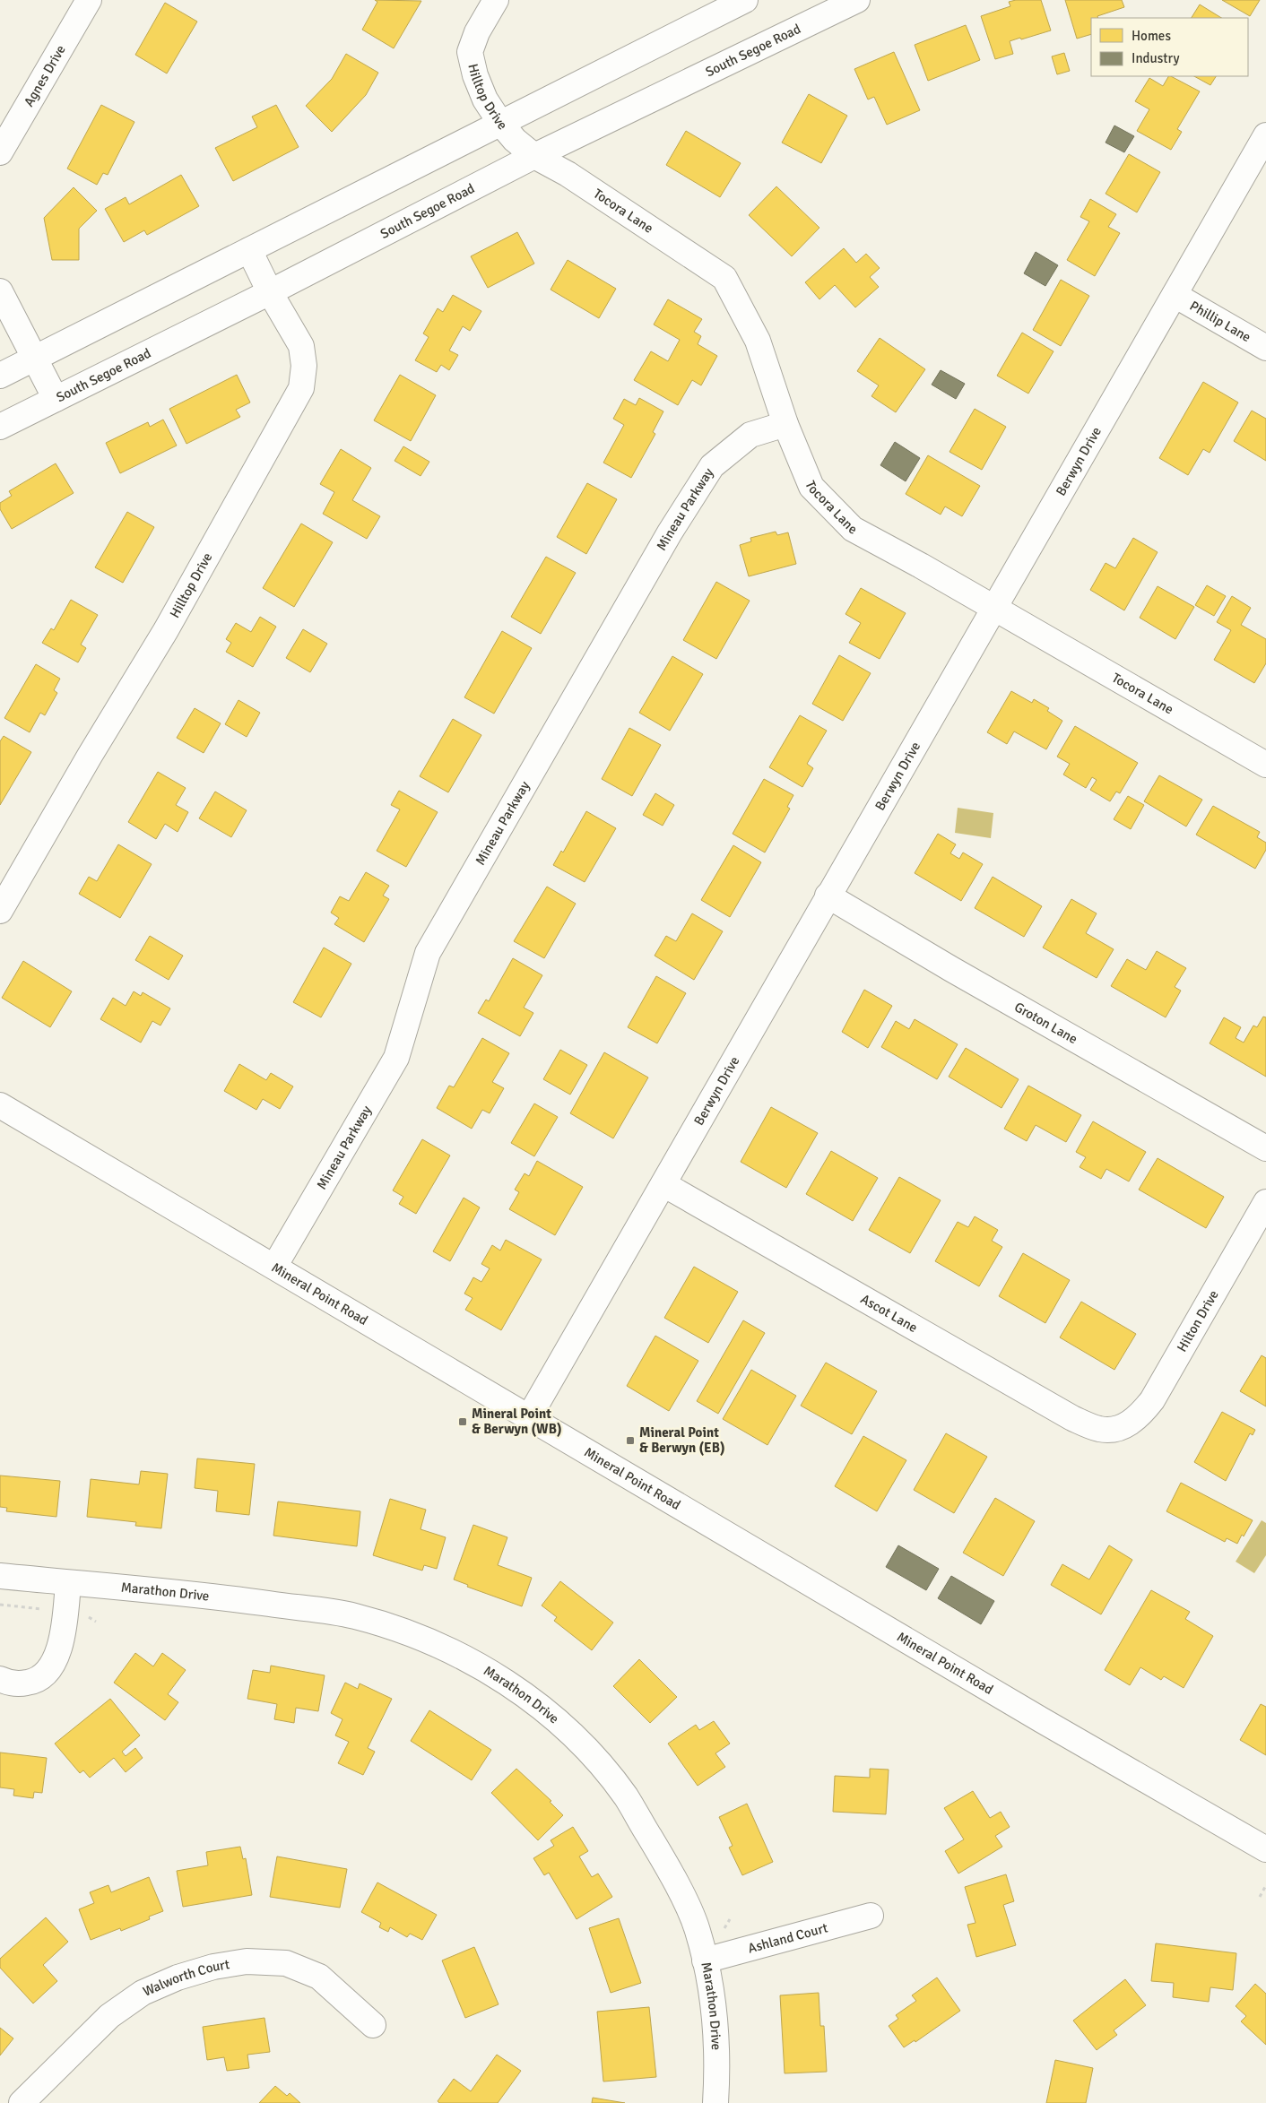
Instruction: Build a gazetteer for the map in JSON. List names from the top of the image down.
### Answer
{
  "streets": {
    "street": [
      "South Segoe Road",
      "Agnes Drive",
      "Hilltop Drive",
      "Tocora Lane",
      "Phillip Lane",
      "Berwyn Drive",
      "Mineau Parkway",
      "Groton Lane",
      "Mineral Point Road",
      "Ascot Lane",
      "Hilton Drive",
      "Marathon Drive",
      "Ashland Court",
      "Walworth Court"
    ]
  },
  "crossings": [
    ["South Segoe Road", "Hilltop Drive"],
    ["South Segoe Road", "Tocora Lane"],
    ["Hilltop Drive", "Tocora Lane"],
    ["Tocora Lane", "Berwyn Drive"],
    ["Tocora Lane", "Mineau Parkway"],
    ["Phillip Lane", "Berwyn Drive"],
    ["Berwyn Drive", "Groton Lane"],
    ["Berwyn Drive", "Mineral Point Road"],
    ["Berwyn Drive", "Ascot Lane"],
    ["Mineau Parkway", "Mineral Point Road"],
    ["Ascot Lane", "Hilton Drive"],
    ["Marathon Drive", "Ashland Court"]
  ],
  "places": {
    "transit": ["Mineral Point & Berwyn (WB)", "Mineral Point & Berwyn (EB)"]
  },
  "legend": ["Homes", "Industry"]
}
